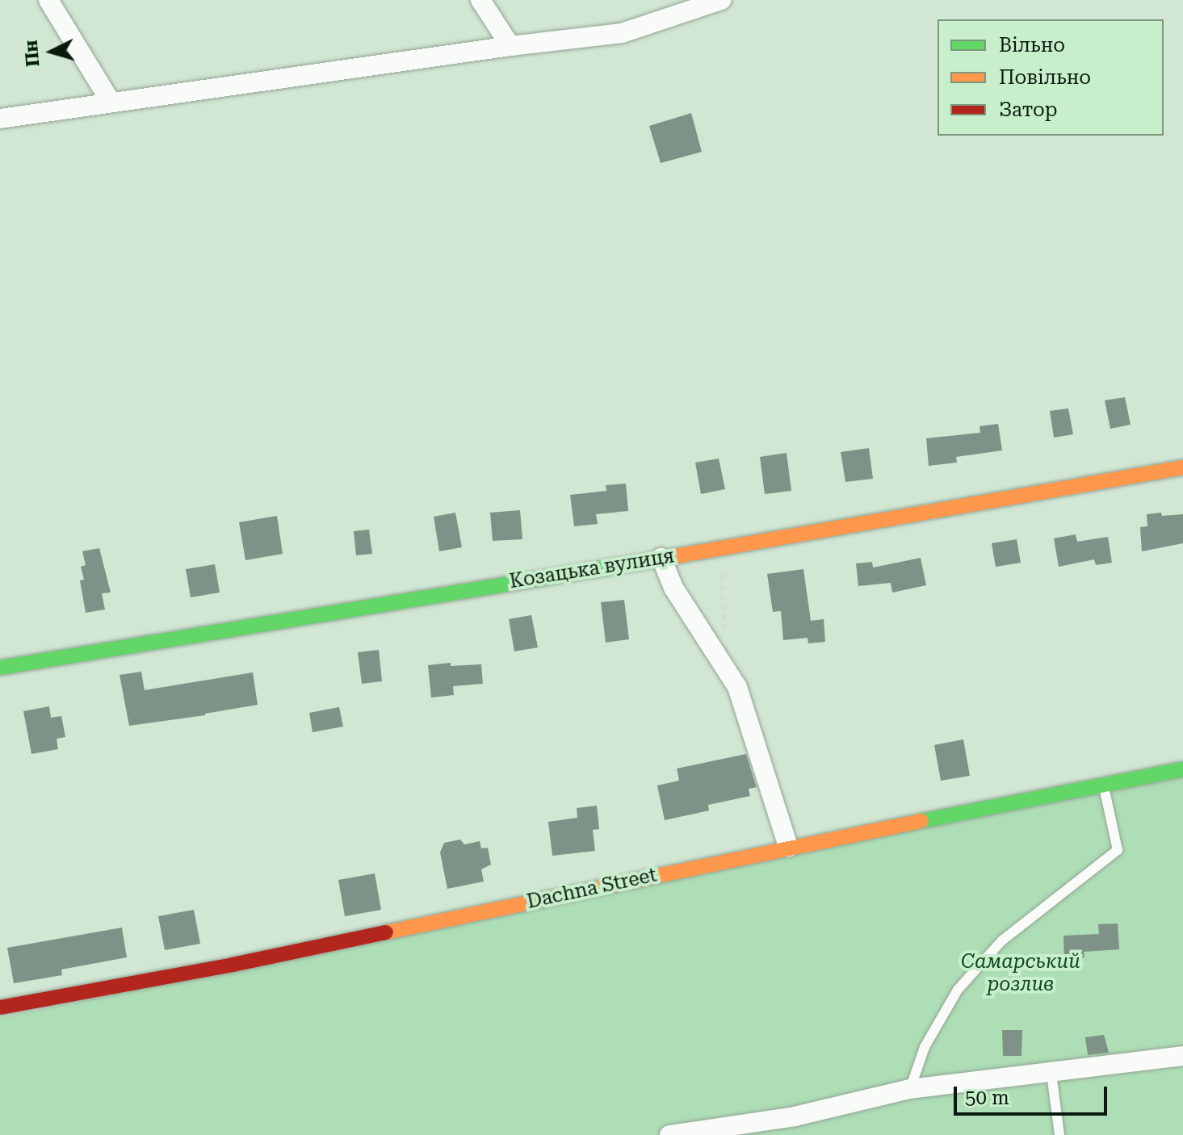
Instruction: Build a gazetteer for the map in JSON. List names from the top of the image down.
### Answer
{
  "streets": {
    "street": ["Козацька вулиця", "Dachna Street"]
  },
  "parks": ["Самарський розлив"],
  "legend": ["Вільно", "Повільно", "Затор"],
  "scale_bar": "50 m",
  "north": "left"
}
